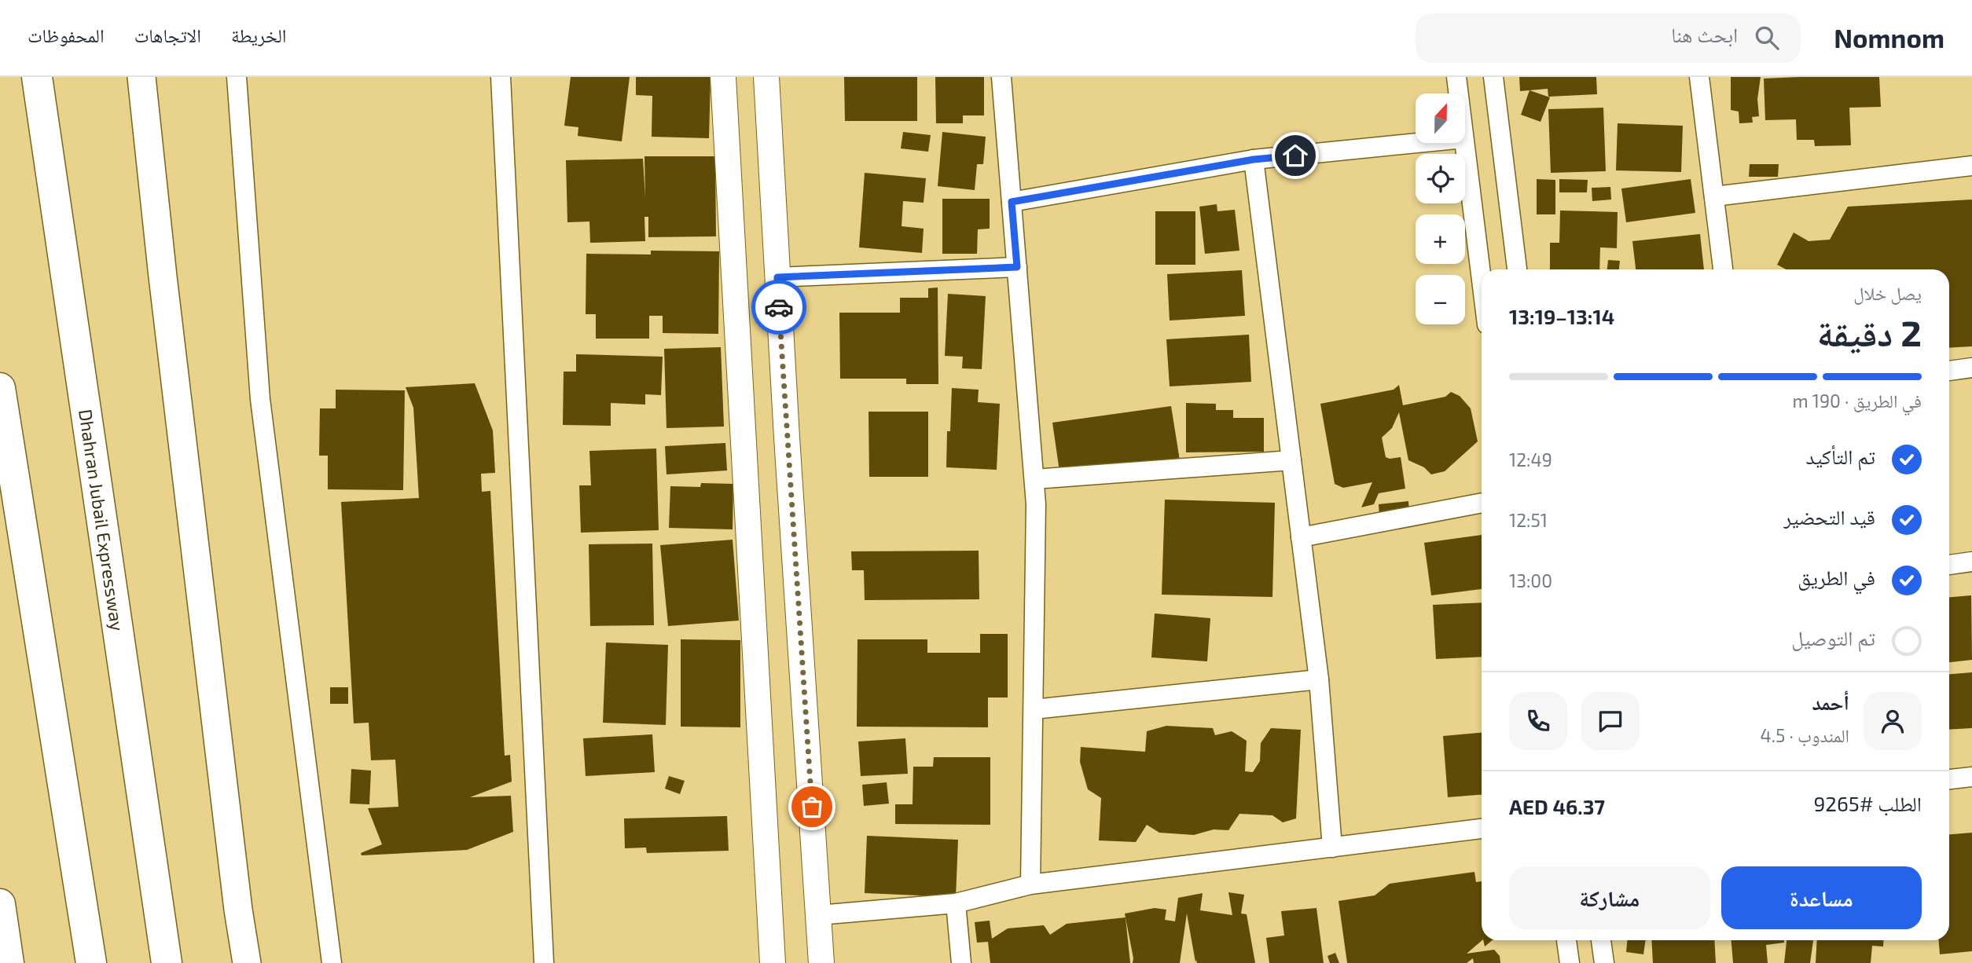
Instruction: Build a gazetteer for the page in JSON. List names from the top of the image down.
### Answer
{
  "streets": {
    "main road": ["Dhahran Jubail Expressway"]
  },
  "north": "top",
  "page": {
    "header": "Nomnom",
    "search": "ابحث هنا",
    "nav": ["الخريطة", "الاتجاهات", "المحفوظات"],
    "map_buttons": ["+", "−"],
    "heading": ["2 دقيقة", "يصل خلال", "13:14–13:19"],
    "panel": [
      "أحمد",
      "المندوب · 4.5",
      "الطلب #9265",
      "AED 46.37"
    ],
    "bar": "في الطريق · 190 m",
    "list": [
      ["تم التأكيد", "12:49"],
      ["قيد التحضير", "12:51"],
      ["في الطريق", "13:00"],
      "تم التوصيل"
    ],
    "buttons": ["مساعدة", "مشاركة"]
  }
}
